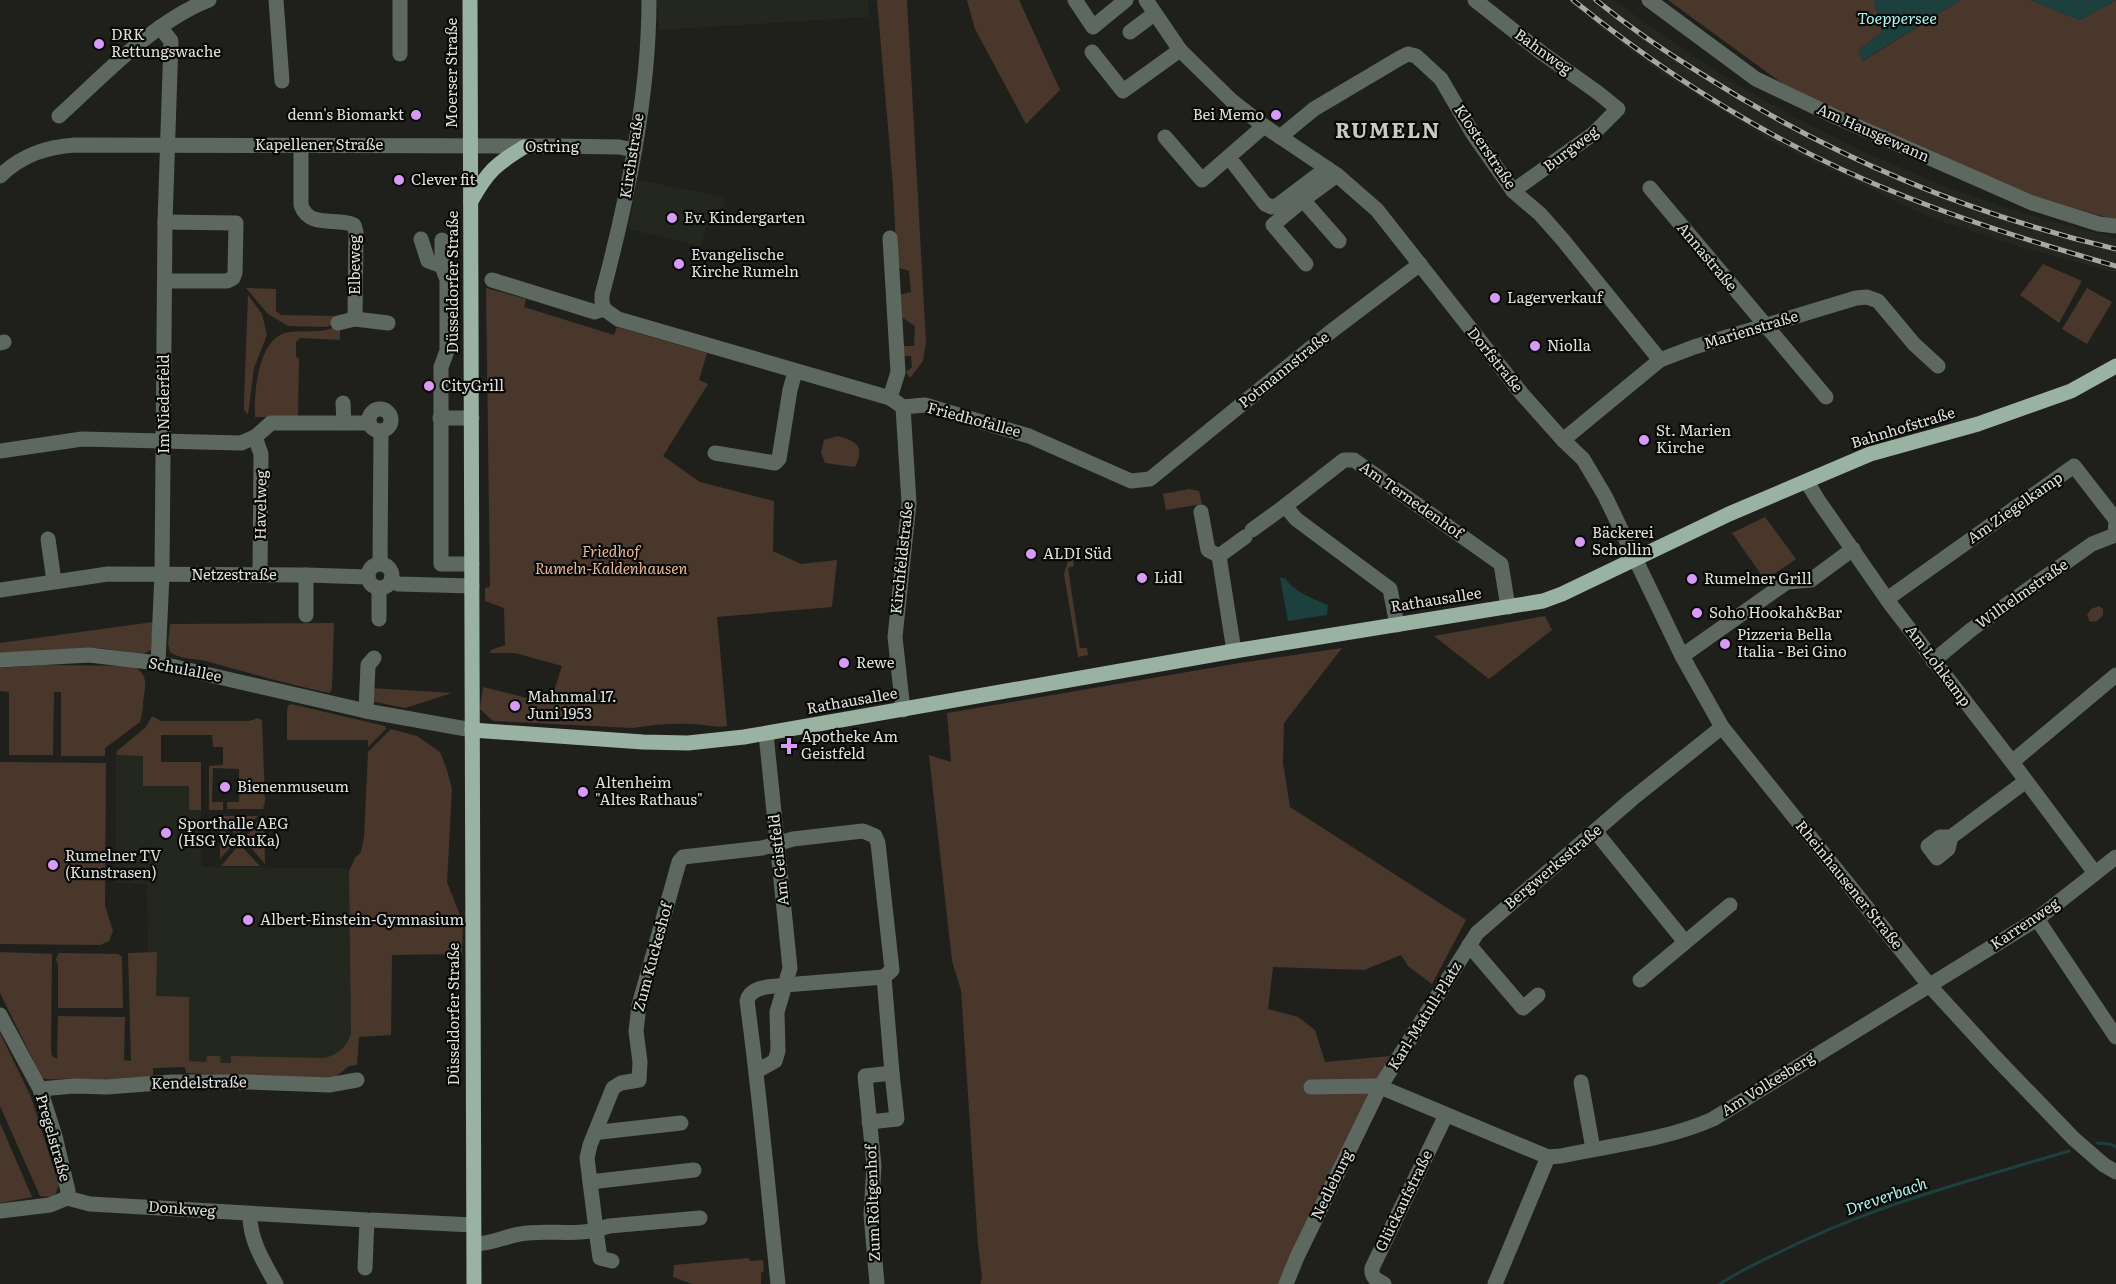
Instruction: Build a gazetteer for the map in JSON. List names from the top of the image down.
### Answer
{
  "streets": {
    "main road": [
      "Moerser Straße",
      "Düsseldorfer Straße",
      "Bahnhofstraße",
      "Rathausallee"
    ],
    "street": [
      "Bahnweg",
      "Am Hausgewann",
      "Kapellener Straße",
      "Ostring",
      "Klosterstraße",
      "Burgweg",
      "Kirchstraße",
      "Annastraße",
      "Elbeweg",
      "Marienstraße",
      "Dorfstraße",
      "Potmannstraße",
      "Im Niederfeld",
      "Friedhofallee",
      "Am Ternedenhof",
      "Havelweg",
      "Am Ziegelkamp",
      "Kirchfeldstraße",
      "Netzestraße",
      "Wilhelmstraße",
      "Am Lohkamp",
      "Schulallee",
      "Am Geistfeld",
      "Bergwerksstraße",
      "Rheinhausener Straße",
      "Karrenweg",
      "Zum Kuckeshof",
      "Karl-Matull-Platz",
      "Kendelstraße",
      "Am Volkesberg",
      "Pregelstraße",
      "Nedleburg",
      "Glückaufstraße",
      "Zum Röltgenhof",
      "Donkweg"
    ]
  },
  "crossings": [
    ["Bahnweg", "Burgweg"],
    ["Moerser Straße", "Kapellener Straße"],
    ["Moerser Straße", "Ostring"],
    ["Moerser Straße", "Düsseldorfer Straße"],
    ["Kapellener Straße", "Ostring"],
    ["Kapellener Straße", "Elbeweg"],
    ["Kapellener Straße", "Düsseldorfer Straße"],
    ["Kapellener Straße", "Im Niederfeld"],
    ["Ostring", "Kirchstraße"],
    ["Ostring", "Düsseldorfer Straße"],
    ["Klosterstraße", "Burgweg"],
    ["Klosterstraße", "Marienstraße"],
    ["Klosterstraße", "Dorfstraße"],
    ["Kirchstraße", "Friedhofallee"],
    ["Annastraße", "Marienstraße"],
    ["Düsseldorfer Straße", "Netzestraße"],
    ["Düsseldorfer Straße", "Rathausallee"],
    ["Düsseldorfer Straße", "Schulallee"],
    ["Düsseldorfer Straße", "Donkweg"],
    ["Marienstraße", "Dorfstraße"],
    ["Dorfstraße", "Potmannstraße"],
    ["Dorfstraße", "Bahnhofstraße"],
    ["Dorfstraße", "Rathausallee"],
    ["Dorfstraße", "Rheinhausener Straße"],
    ["Potmannstraße", "Friedhofallee"],
    ["Im Niederfeld", "Netzestraße"],
    ["Im Niederfeld", "Schulallee"],
    ["Friedhofallee", "Kirchfeldstraße"],
    ["Bahnhofstraße", "Rathausallee"],
    ["Bahnhofstraße", "Am Lohkamp"],
    ["Bahnhofstraße", "Rheinhausener Straße"],
    ["Am Ternedenhof", "Rathausallee"],
    ["Havelweg", "Netzestraße"],
    ["Am Ziegelkamp", "Wilhelmstraße"],
    ["Am Ziegelkamp", "Am Lohkamp"],
    ["Kirchfeldstraße", "Rathausallee"],
    ["Wilhelmstraße", "Am Lohkamp"],
    ["Rathausallee", "Schulallee"],
    ["Rathausallee", "Am Geistfeld"],
    ["Rathausallee", "Rheinhausener Straße"],
    ["Am Lohkamp", "Karrenweg"],
    ["Am Geistfeld", "Zum Kuckeshof"],
    ["Bergwerksstraße", "Rheinhausener Straße"],
    ["Bergwerksstraße", "Karl-Matull-Platz"],
    ["Rheinhausener Straße", "Karrenweg"],
    ["Rheinhausener Straße", "Am Volkesberg"],
    ["Karrenweg", "Am Volkesberg"],
    ["Karl-Matull-Platz", "Nedleburg"],
    ["Kendelstraße", "Pregelstraße"],
    ["Pregelstraße", "Donkweg"]
  ],
  "districts": ["RUMELN"],
  "water": ["Toeppersee", "Dreverbach"],
  "parks": ["Friedhof Rumeln-Kaldenhausen"],
  "places": {
    "other": [
      "DRK Rettungswache",
      "denn's Biomarkt",
      "Bei Memo",
      "Clever fit",
      "Ev. Kindergarten",
      "Evangelische Kirche Rumeln",
      "Lagerverkauf",
      "Niolla",
      "CityGrill",
      "St. Marien Kirche",
      "Bäckerei Schollin",
      "ALDI Süd",
      "Lidl",
      "Rumelner Grill",
      "Soho Hookah&Bar",
      "Pizzeria Bella Italia - Bei Gino",
      "Rewe",
      "Mahnmal 17. Juni 1953",
      "Bienenmuseum",
      "Altenheim \"Altes Rathaus\"",
      "Sporthalle AEG (HSG VeRuKa)",
      "Rumelner TV (Kunstrasen)",
      "Albert-Einstein-Gymnasium"
    ],
    "health": ["Apotheke Am Geistfeld"]
  }
}
